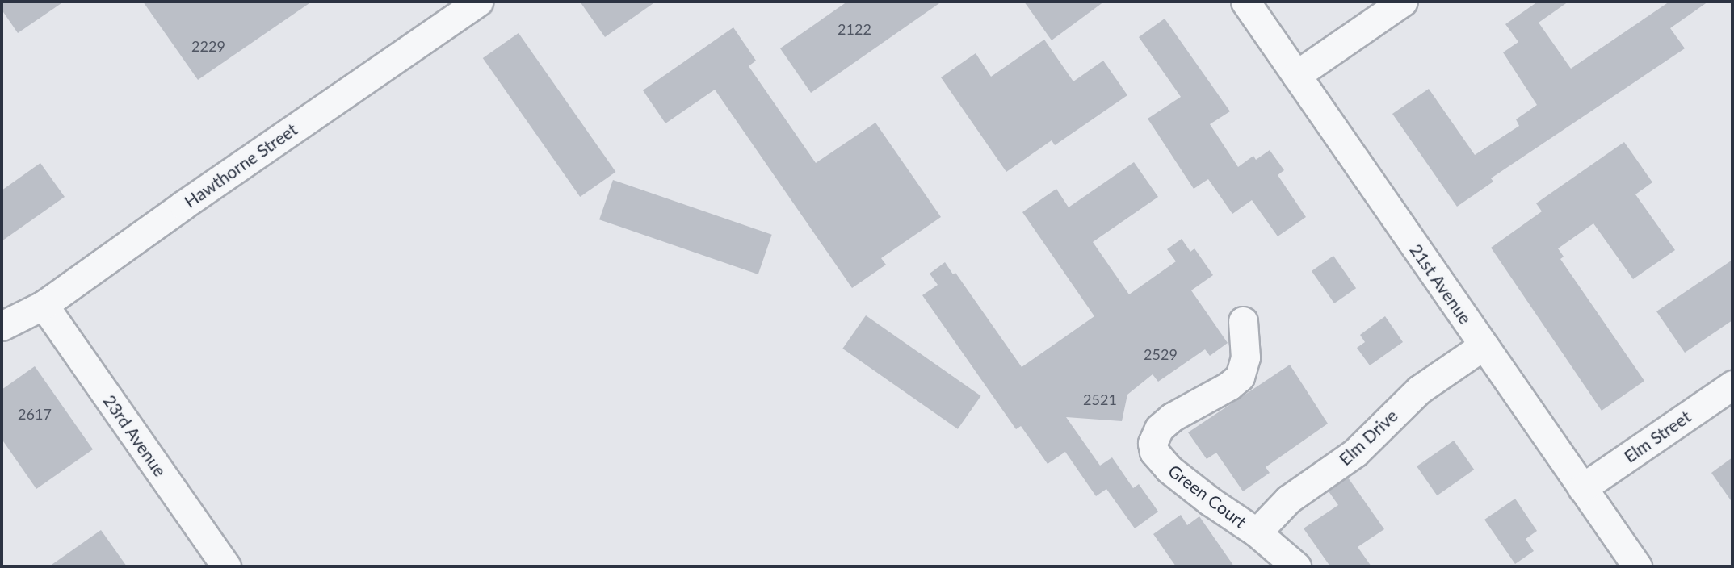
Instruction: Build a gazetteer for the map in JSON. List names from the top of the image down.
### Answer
{
  "streets": {
    "street": [
      "Hawthorne Street",
      "21st Avenue",
      "23rd Avenue",
      "Elm Street",
      "Elm Drive",
      "Green Court"
    ]
  },
  "crossings": [
    ["Hawthorne Street", "23rd Avenue"],
    ["21st Avenue", "Elm Street"],
    ["21st Avenue", "Elm Drive"],
    ["Elm Drive", "Green Court"]
  ],
  "house_numbers": [
    "2122",
    "2229",
    "2529",
    "2521",
    "2617"
  ]
}
